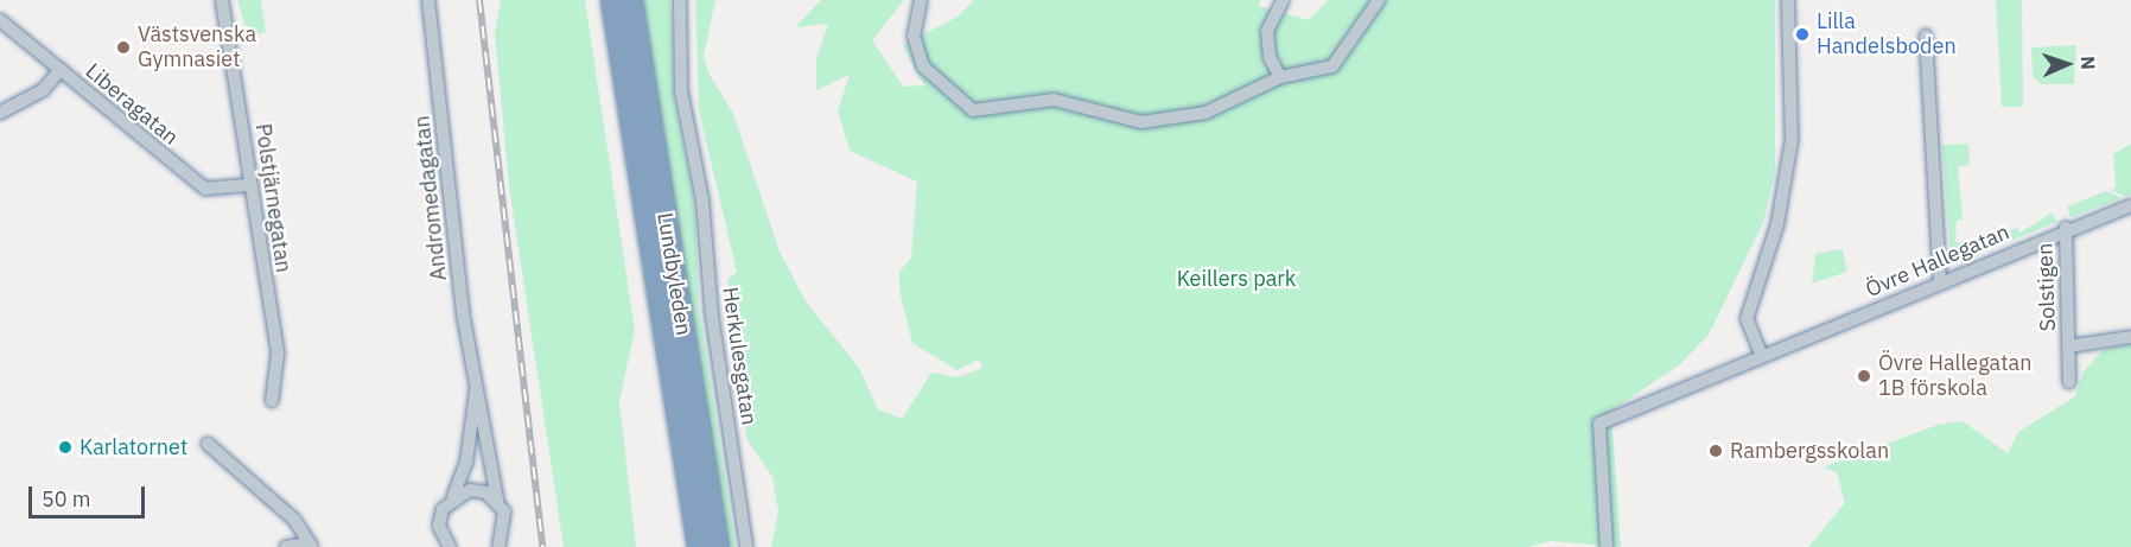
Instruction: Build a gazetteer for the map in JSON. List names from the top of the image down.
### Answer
{
  "streets": {
    "highway": ["Lundbyleden"],
    "street": [
      "Liberagatan",
      "Polstjärnegatan",
      "Andromedagatan",
      "Övre Hallegatan",
      "Solstigen",
      "Herkulesgatan"
    ]
  },
  "crossings": [
    ["Liberagatan", "Polstjärnegatan"],
    ["Övre Hallegatan", "Solstigen"]
  ],
  "parks": ["Keillers park"],
  "places": [
    "Lilla Handelsboden",
    "Västsvenska Gymnasiet",
    "Övre Hallegatan 1B förskola",
    "Karlatornet",
    "Rambergsskolan"
  ],
  "scale_bar": "50 m",
  "north": "right"
}
